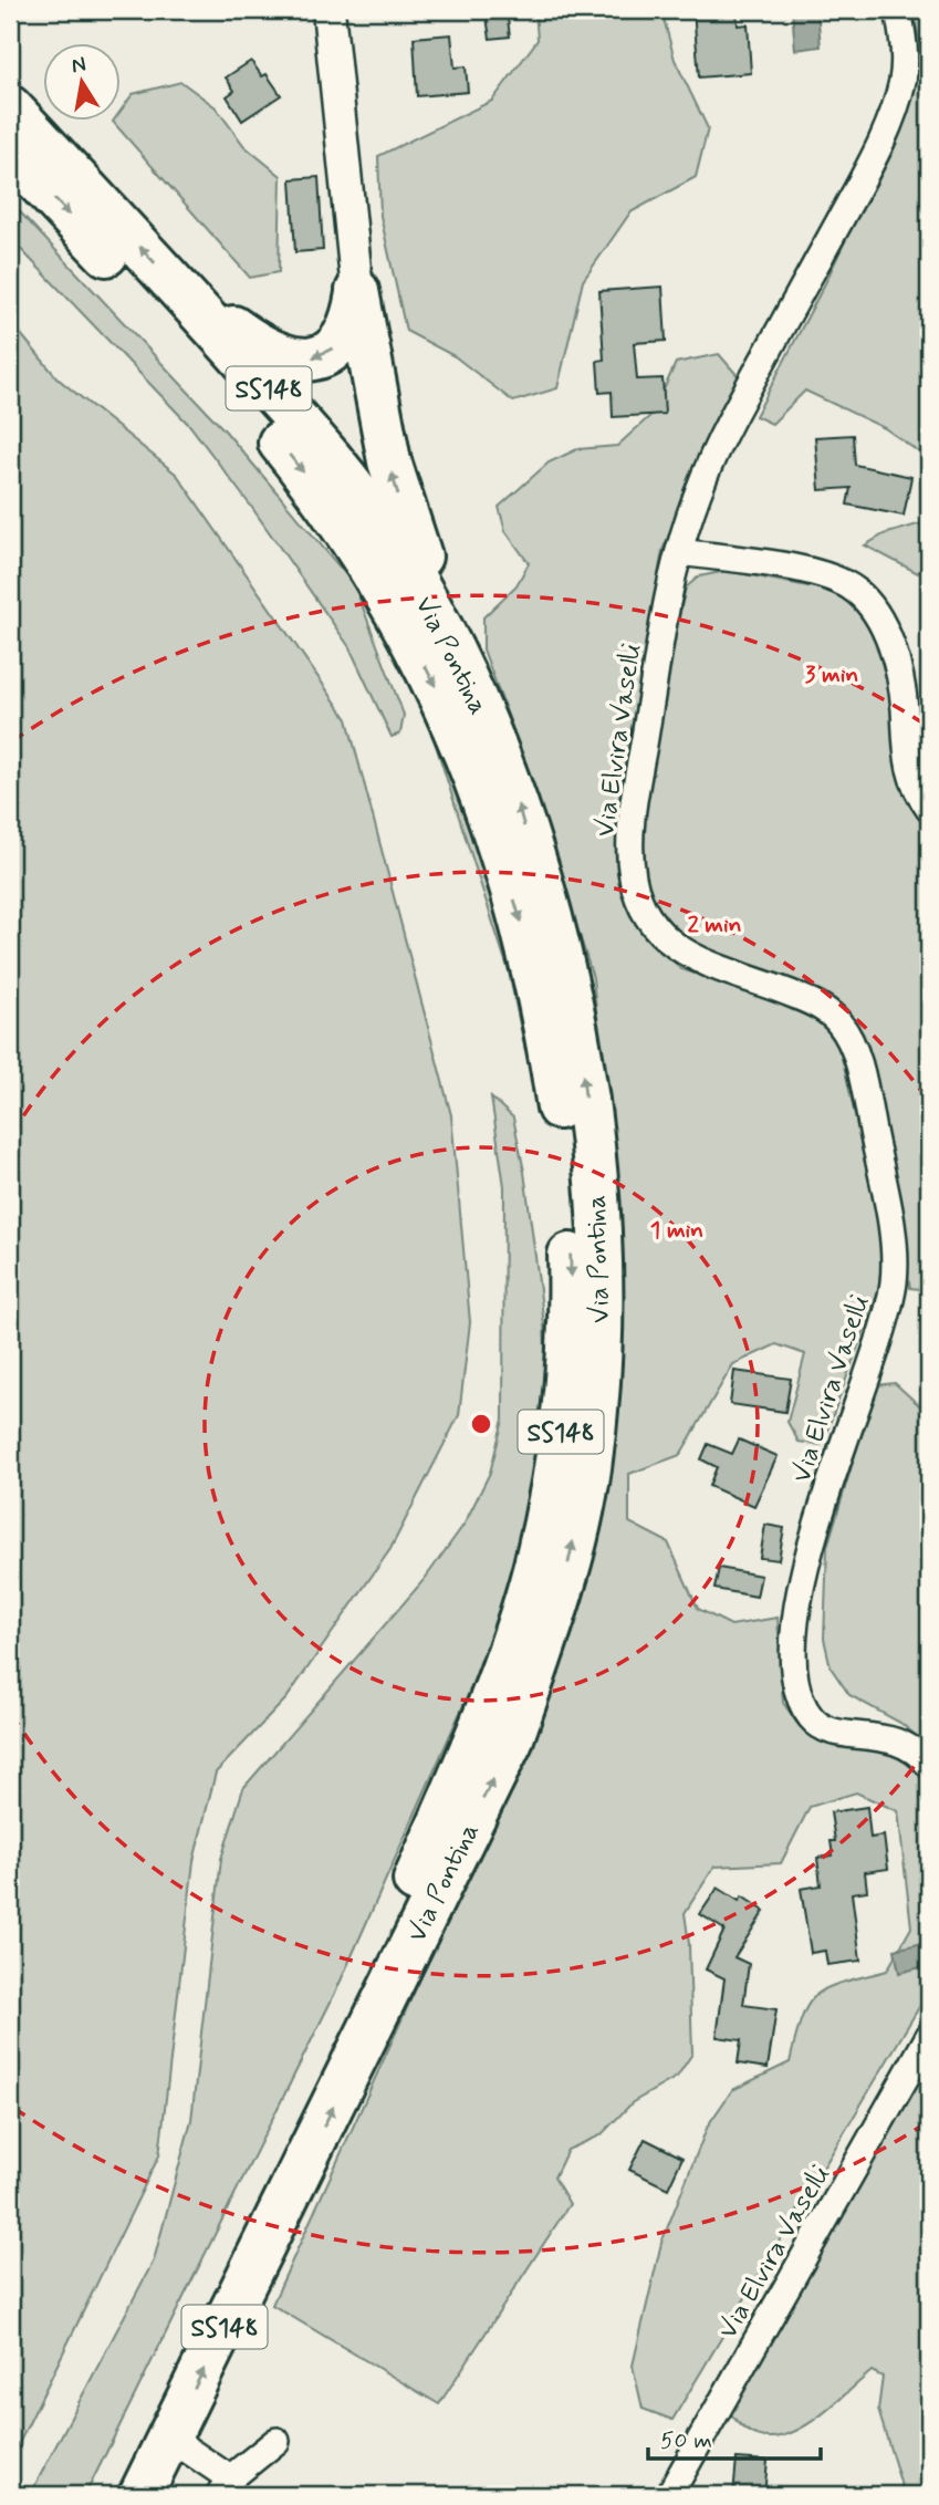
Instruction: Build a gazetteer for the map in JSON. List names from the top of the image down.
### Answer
{
  "streets": {
    "highway": ["SS148", "Via Pontina"],
    "street": ["Via Elvira Vaselli"]
  },
  "scale_bar": "50 m",
  "north": "top",
  "rings": ["3 min", "2 min", "1 min"]
}
